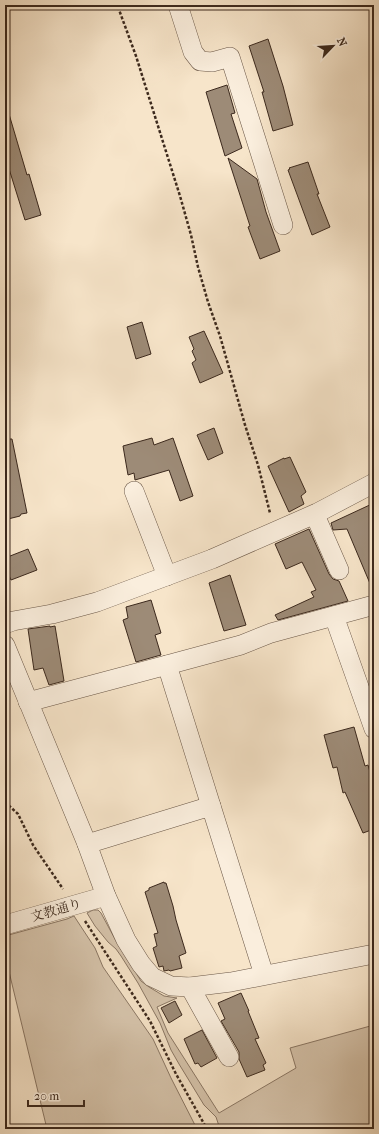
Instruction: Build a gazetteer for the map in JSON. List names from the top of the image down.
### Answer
{
  "streets": {
    "street": ["文教通り"]
  },
  "scale_bar": "20 m",
  "north": "top right"
}
